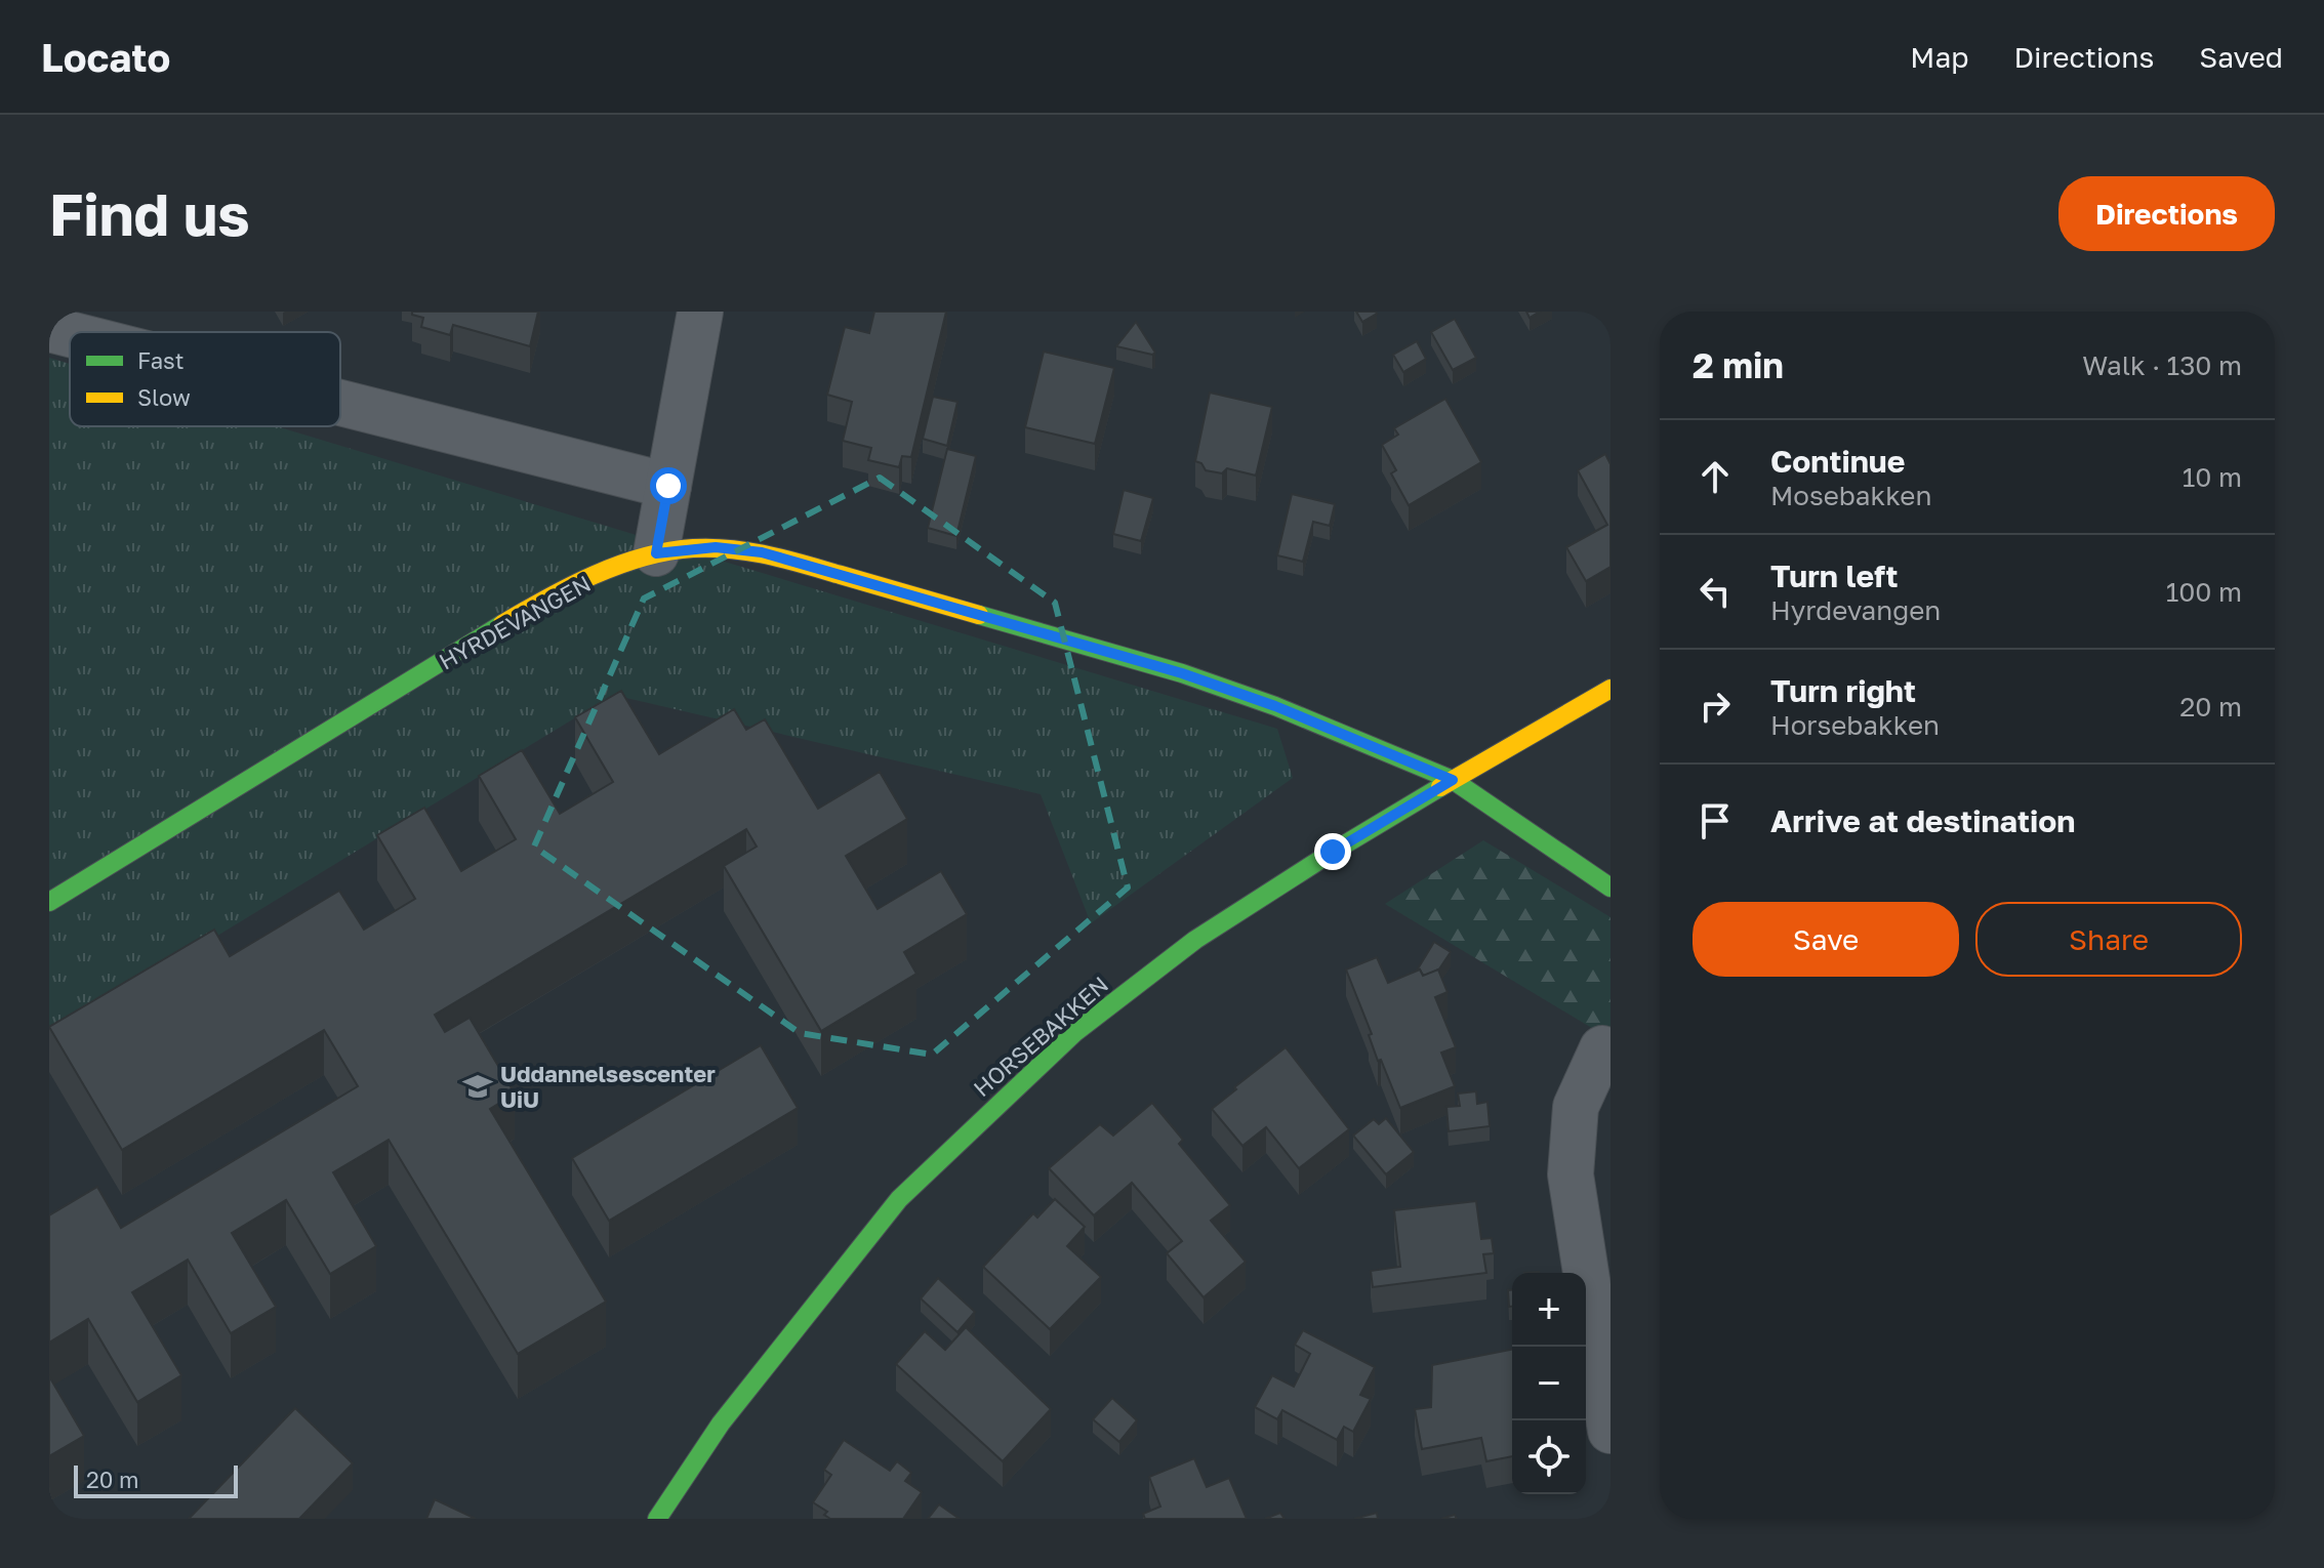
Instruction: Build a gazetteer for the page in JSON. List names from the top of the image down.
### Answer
{
  "streets": {
    "street": ["HYRDEVANGEN", "HORSEBAKKEN"]
  },
  "crossings": [
    ["HYRDEVANGEN", "HORSEBAKKEN"]
  ],
  "places": {
    "school or university": ["Uddannelsescenter UiU"]
  },
  "legend": ["Fast", "Slow"],
  "scale_bar": "20 m",
  "page": {
    "header": "Locato",
    "nav": ["Map", "Directions", "Saved"],
    "buttons": [
      "Directions",
      ["Save", "Share"]
    ],
    "title": "Find us",
    "heading": ["2 min", "Walk · 130 m"],
    "list": [
      ["Continue", "Mosebakken", "10 m"],
      ["Turn left", "Hyrdevangen", "100 m"],
      ["Turn right", "Horsebakken", "20 m"],
      "Arrive at destination"
    ],
    "map_buttons": ["+", "−"],
    "scale": "20 m"
  }
}
